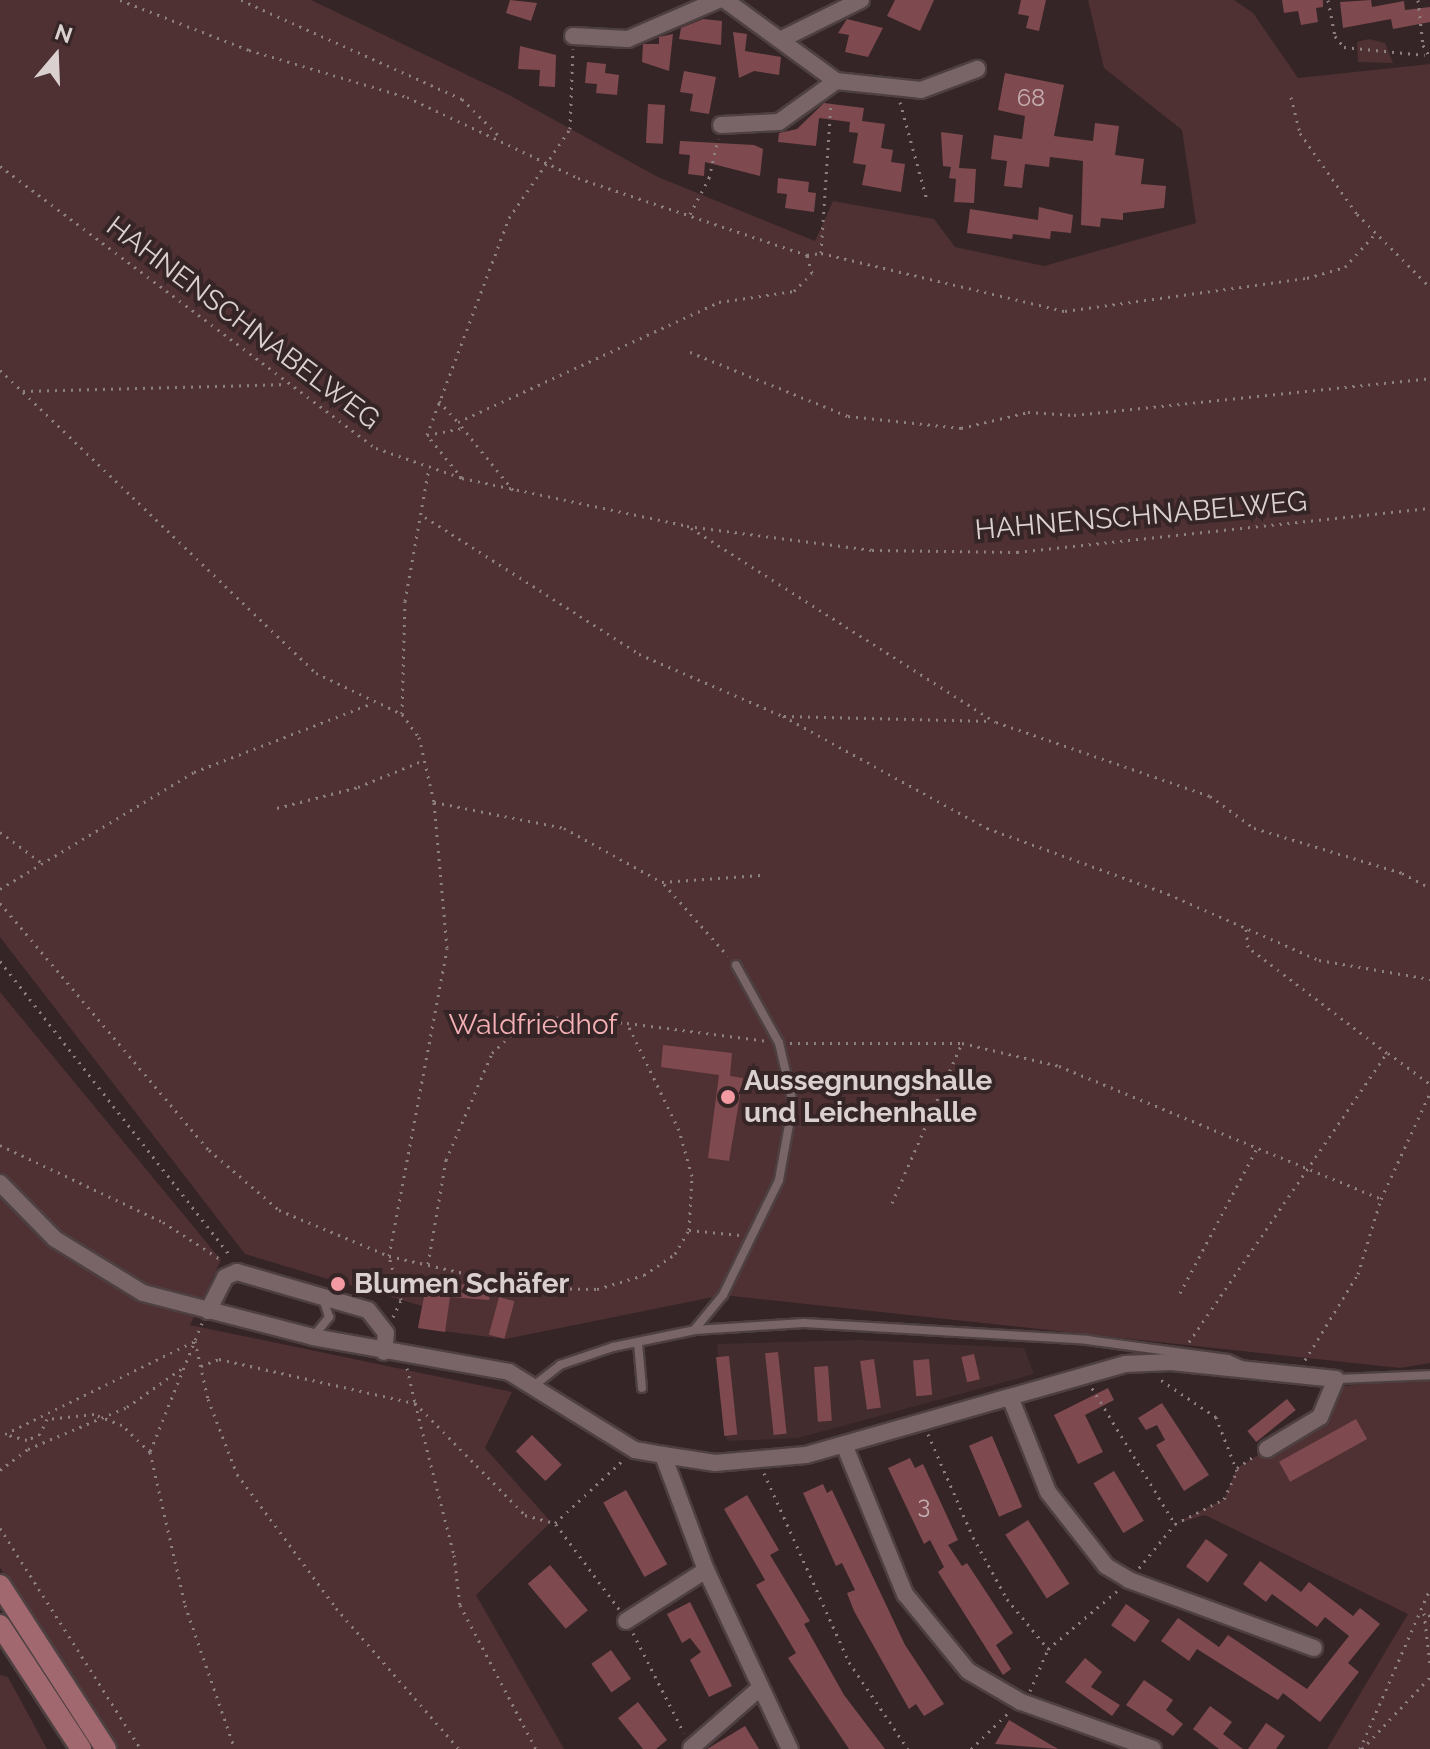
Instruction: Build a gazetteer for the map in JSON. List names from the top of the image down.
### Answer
{
  "streets": {
    "path": ["HAHNENSCHNABELWEG"]
  },
  "parks": ["Waldfriedhof"],
  "places": ["Aussegnungshalle und Leichenhalle", "Blumen Schäfer"],
  "house_numbers": ["68", "3"],
  "north": "top"
}
